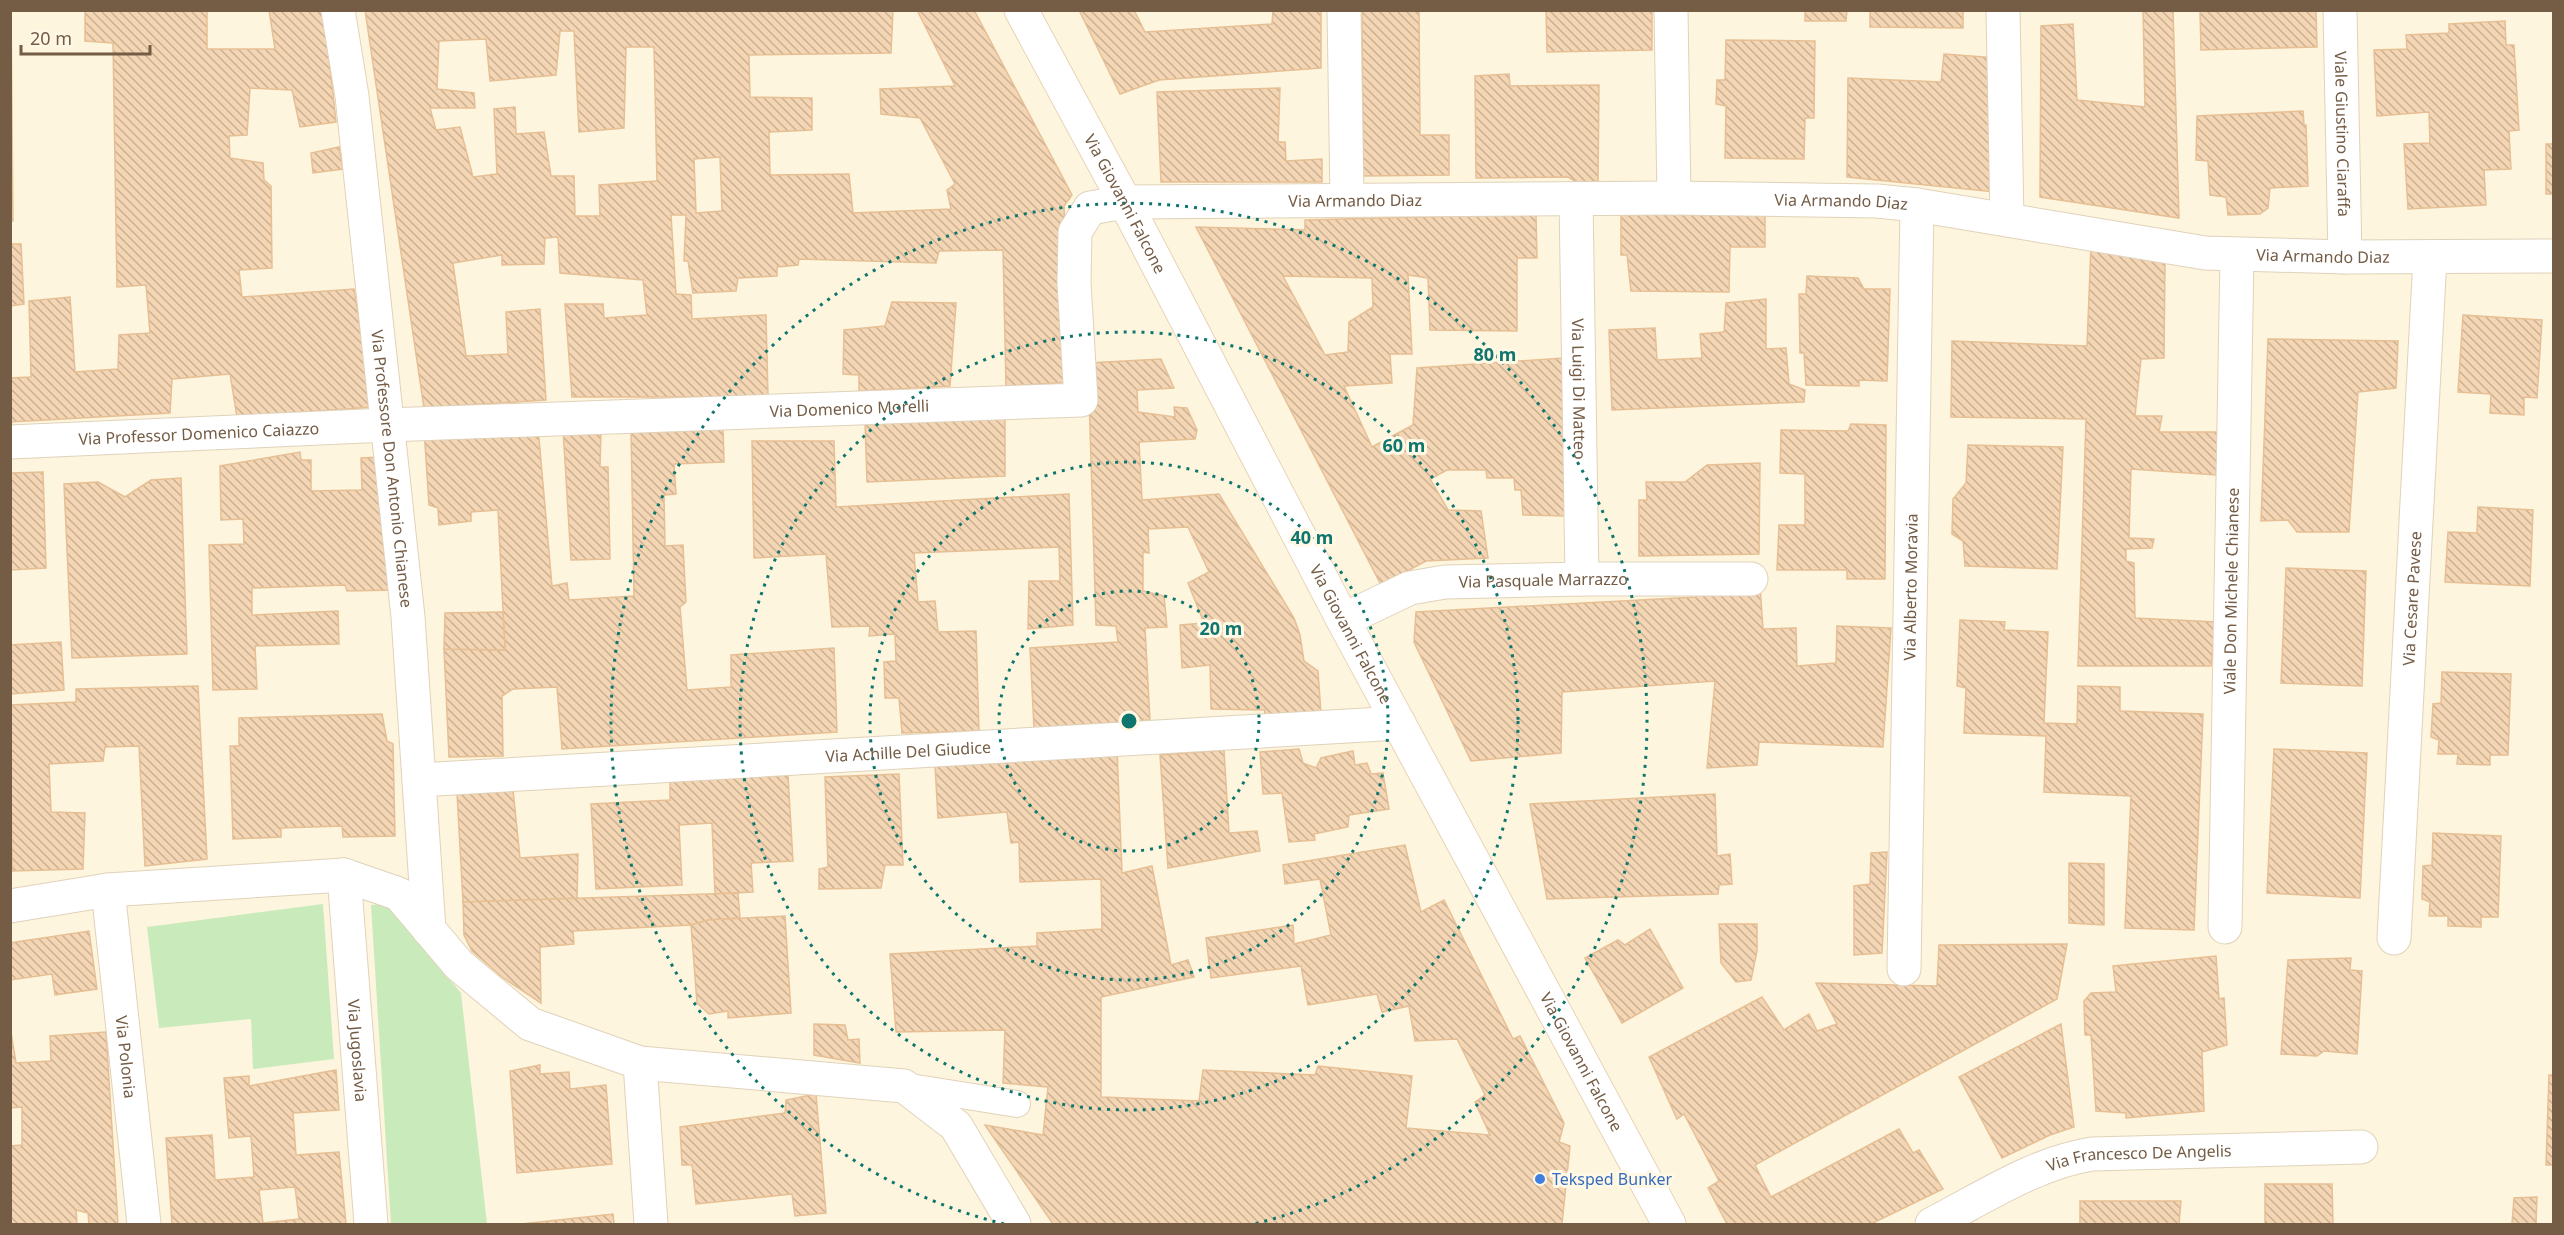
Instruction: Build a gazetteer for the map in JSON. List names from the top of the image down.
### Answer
{
  "streets": {
    "street": [
      "Viale Giustino Ciaraffa",
      "Via Armando Diaz",
      "Via Giovanni Falcone",
      "Via Luigi Di Matteo",
      "Via Domenico Morelli",
      "Via Professor Domenico Caiazzo",
      "Via Professore Don Antonio Chianese",
      "Via Pasquale Marrazzo",
      "Via Alberto Moravia",
      "Viale Don Michele Chianese",
      "Via Cesare Pavese",
      "Via Achille Del Giudice",
      "Via Jugoslavia",
      "Via Polonia",
      "Via Francesco De Angelis"
    ]
  },
  "crossings": [
    ["Viale Giustino Ciaraffa", "Via Armando Diaz"],
    ["Via Armando Diaz", "Via Giovanni Falcone"],
    ["Via Armando Diaz", "Via Luigi Di Matteo"],
    ["Via Armando Diaz", "Via Domenico Morelli"],
    ["Via Armando Diaz", "Via Alberto Moravia"],
    ["Via Armando Diaz", "Viale Don Michele Chianese"],
    ["Via Armando Diaz", "Via Cesare Pavese"],
    ["Via Giovanni Falcone", "Via Domenico Morelli"],
    ["Via Giovanni Falcone", "Via Pasquale Marrazzo"],
    ["Via Giovanni Falcone", "Via Achille Del Giudice"],
    ["Via Luigi Di Matteo", "Via Pasquale Marrazzo"],
    ["Via Domenico Morelli", "Via Professor Domenico Caiazzo"],
    ["Via Domenico Morelli", "Via Professore Don Antonio Chianese"],
    ["Via Professor Domenico Caiazzo", "Via Professore Don Antonio Chianese"],
    ["Via Professore Don Antonio Chianese", "Via Achille Del Giudice"]
  ],
  "places": ["Teksped Bunker"],
  "scale_bar": "20 m",
  "rings": [
    "80 m",
    "60 m",
    "40 m",
    "20 m"
  ]
}
